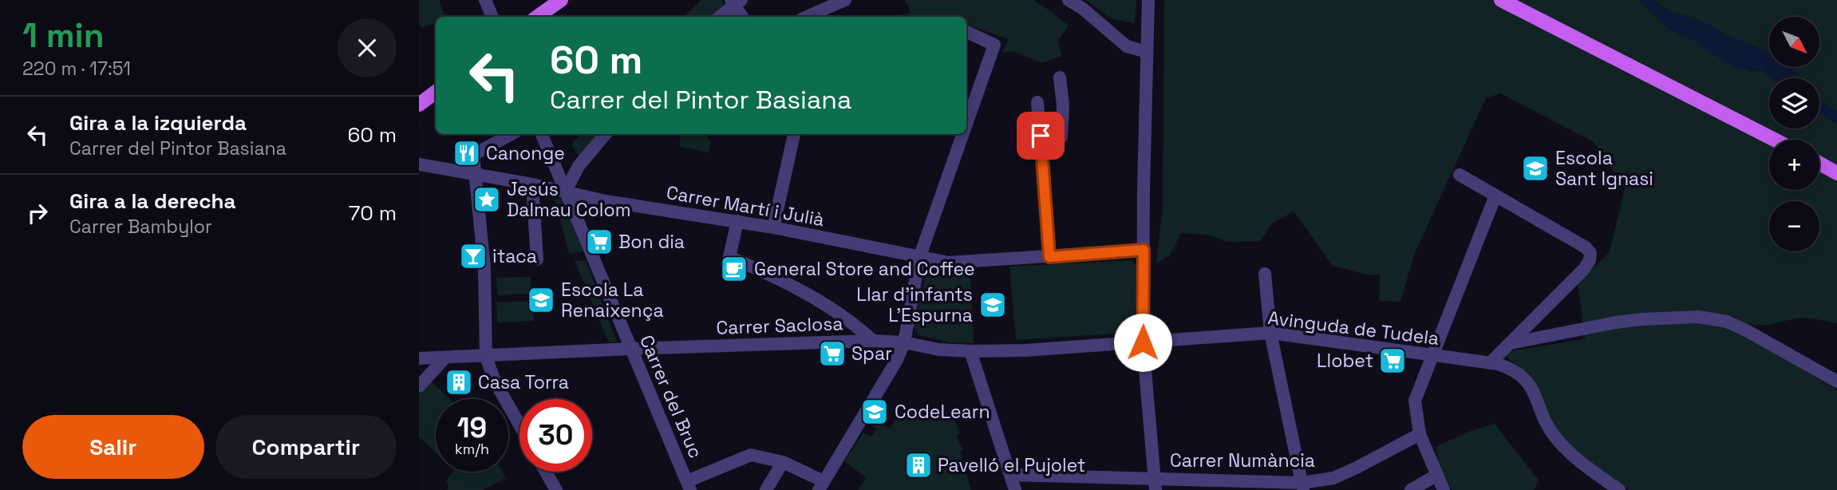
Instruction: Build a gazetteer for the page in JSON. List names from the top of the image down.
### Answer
{
  "streets": {
    "street": [
      "Carrer Martí i Julià",
      "Carrer Saclosa",
      "Avinguda de Tudela",
      "Carrer del Bruc",
      "Carrer Numància"
    ]
  },
  "crossings": [
    ["Carrer Martí i Julià", "Carrer del Bruc"],
    ["Carrer Saclosa", "Avinguda de Tudela"],
    ["Carrer Saclosa", "Carrer del Bruc"]
  ],
  "places": {
    "restaurant": ["Canonge"],
    "school or university": [
      "Escola Sant Ignasi",
      "Escola La Renaixença",
      "Llar d'infants L'Espurna",
      "CodeLearn"
    ],
    "place": ["Jesús Dalmau Colom"],
    "supermarket": ["Bon dia", "Spar", "Llobet"],
    "bar": ["itaca"],
    "cafe": ["General Store and Coffee"],
    "building": ["Casa Torra", "Pavelló el Pujolet"]
  },
  "north": "bottom right",
  "page": {
    "heading": ["1 min", "220 m · 17:51"],
    "map_buttons": ["+", "−"],
    "turn": ["60 m", "Carrer del Pintor Basiana"],
    "list": [
      {
        "name": "Gira a la izquierda",
        "note": "Carrer del Pintor Basiana",
        "value": "60 m"
      },
      {
        "name": "Gira a la derecha",
        "note": "Carrer Bambylor",
        "value": "70 m"
      }
    ],
    "speed": "19 km/h",
    "limit": "30",
    "buttons": ["Salir", "Compartir"]
  }
}
